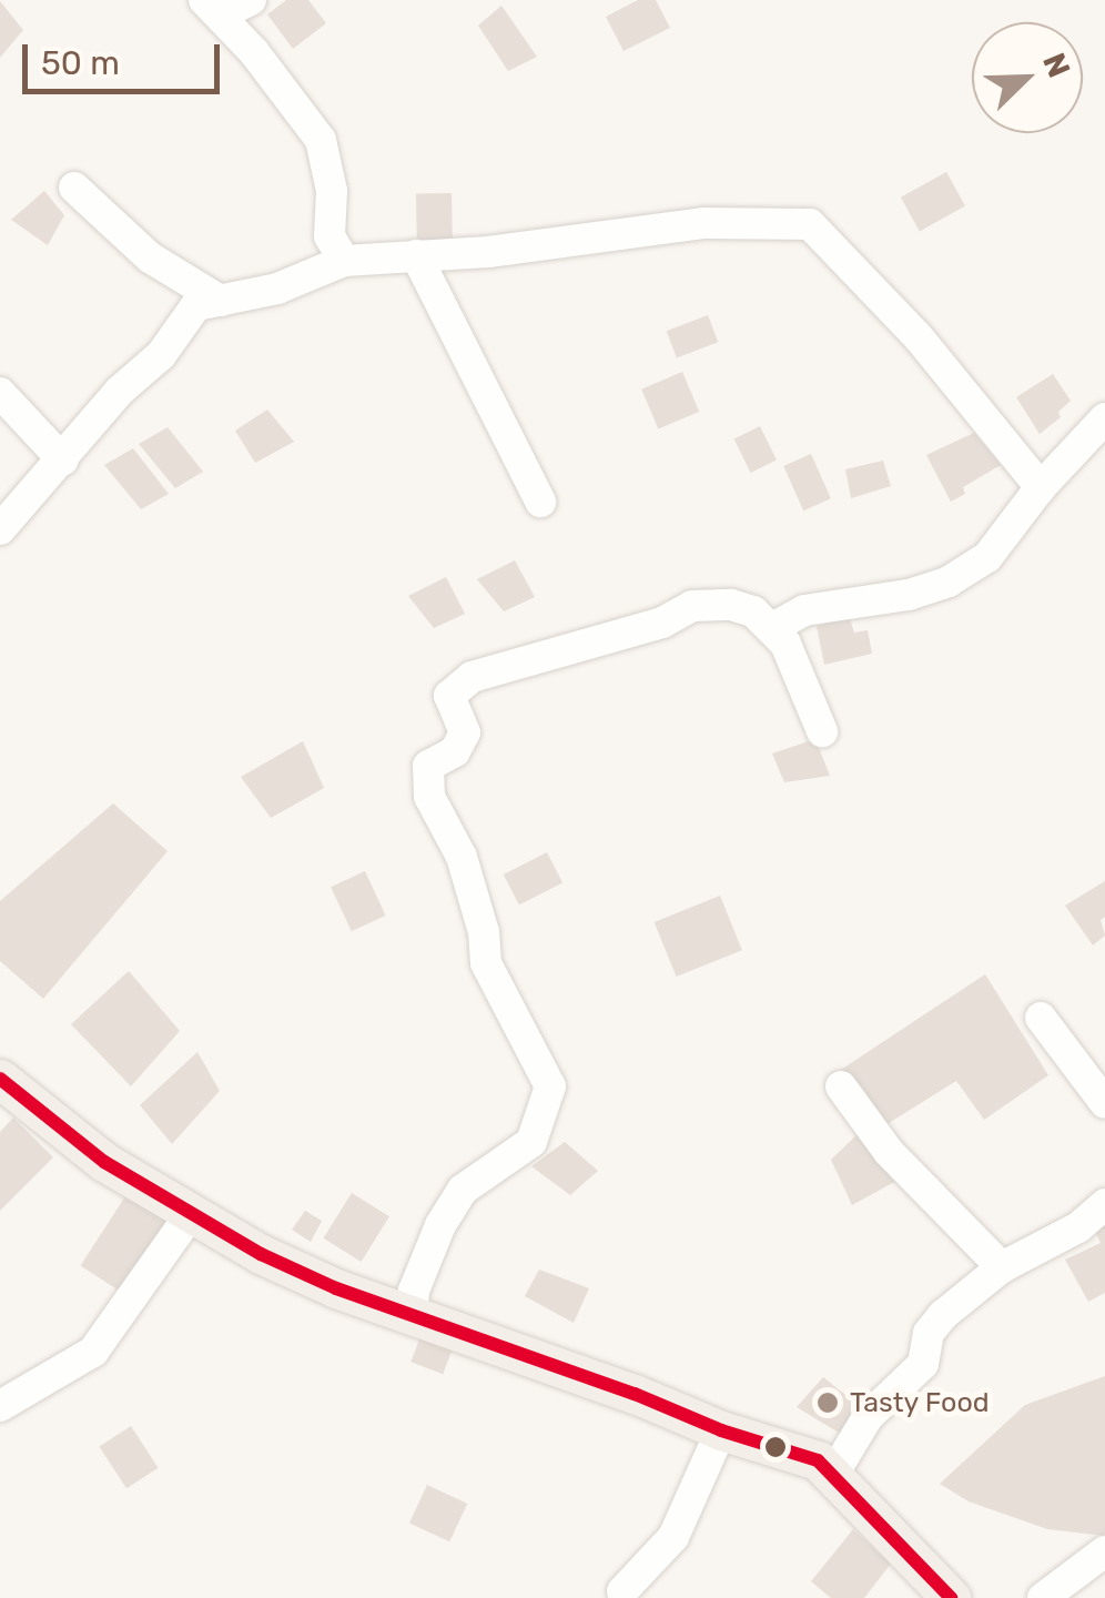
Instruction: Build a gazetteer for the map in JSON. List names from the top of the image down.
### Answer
{
  "places": ["Tasty Food"],
  "scale_bar": "50 m",
  "north": "top right"
}
